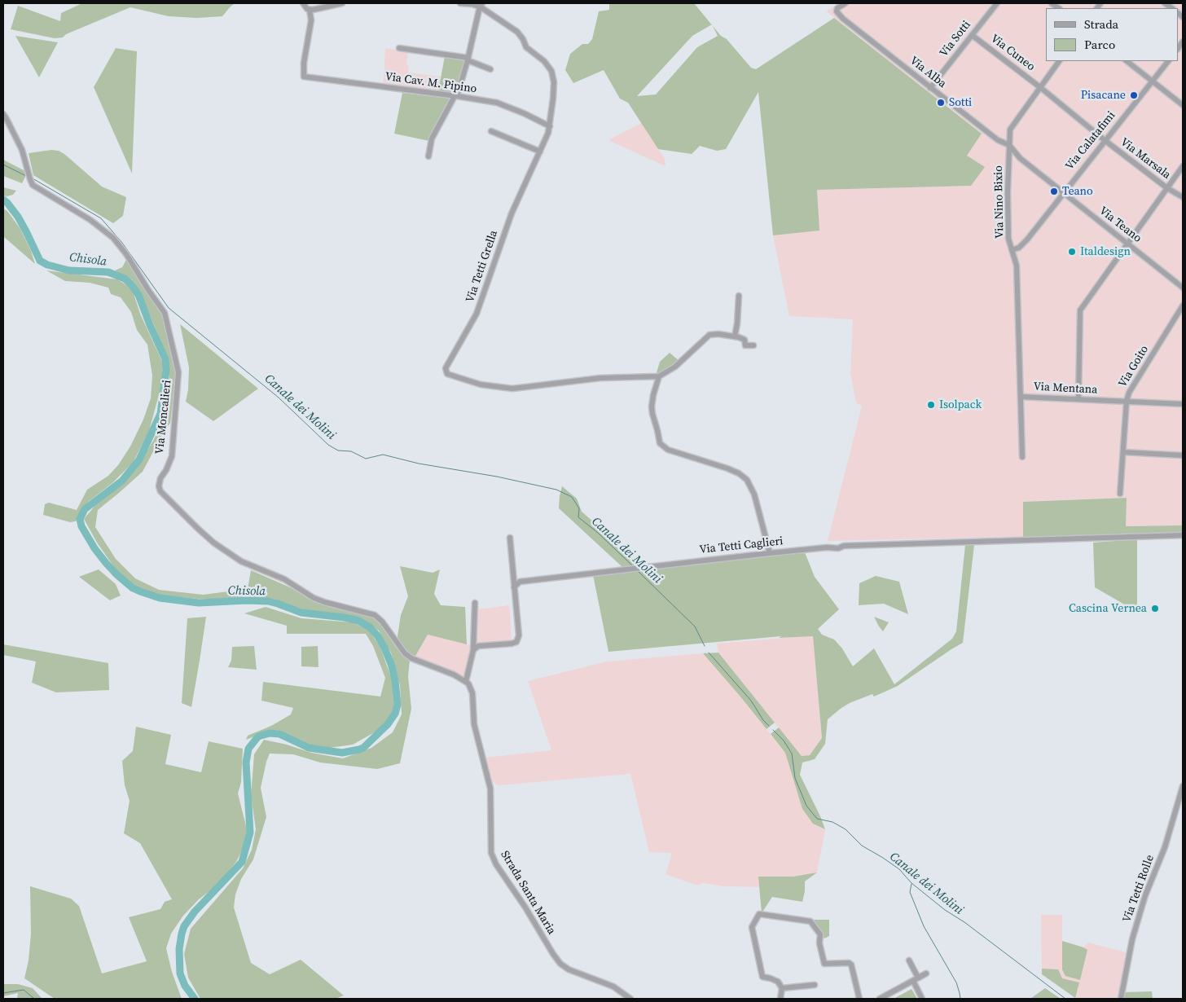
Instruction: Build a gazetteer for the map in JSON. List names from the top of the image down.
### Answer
{
  "streets": {
    "street": [
      "Via Sotti",
      "Via Cuneo",
      "Via Alba",
      "Via Cav. M. Pipino",
      "Via Calatafimi",
      "Via Marsala",
      "Via Nino Bixio",
      "Via Teano",
      "Via Tetti Grella",
      "Via Goito",
      "Via Mentana",
      "Via Moncalieri",
      "Via Tetti Caglieri",
      "Via Tetti Rolle",
      "Strada Santa Maria"
    ]
  },
  "crossings": [
    ["Via Sotti", "Via Cuneo"],
    ["Via Sotti", "Via Alba"],
    ["Via Cuneo", "Via Marsala"],
    ["Via Cuneo", "Via Nino Bixio"],
    ["Via Alba", "Via Nino Bixio"],
    ["Via Alba", "Via Teano"],
    ["Via Cav. M. Pipino", "Via Tetti Grella"],
    ["Via Calatafimi", "Via Marsala"],
    ["Via Calatafimi", "Via Nino Bixio"],
    ["Via Calatafimi", "Via Teano"],
    ["Via Marsala", "Via Nino Bixio"],
    ["Via Nino Bixio", "Via Teano"],
    ["Via Nino Bixio", "Via Mentana"],
    ["Via Goito", "Via Mentana"],
    ["Via Moncalieri", "Strada Santa Maria"]
  ],
  "water": ["Chisola", "Canale dei Molini"],
  "places": [
    "Pisacane",
    "Sotti",
    "Teano",
    "Italdesign",
    "Isolpack",
    "Cascina Vernea"
  ],
  "legend": ["Strada", "Parco"]
}
